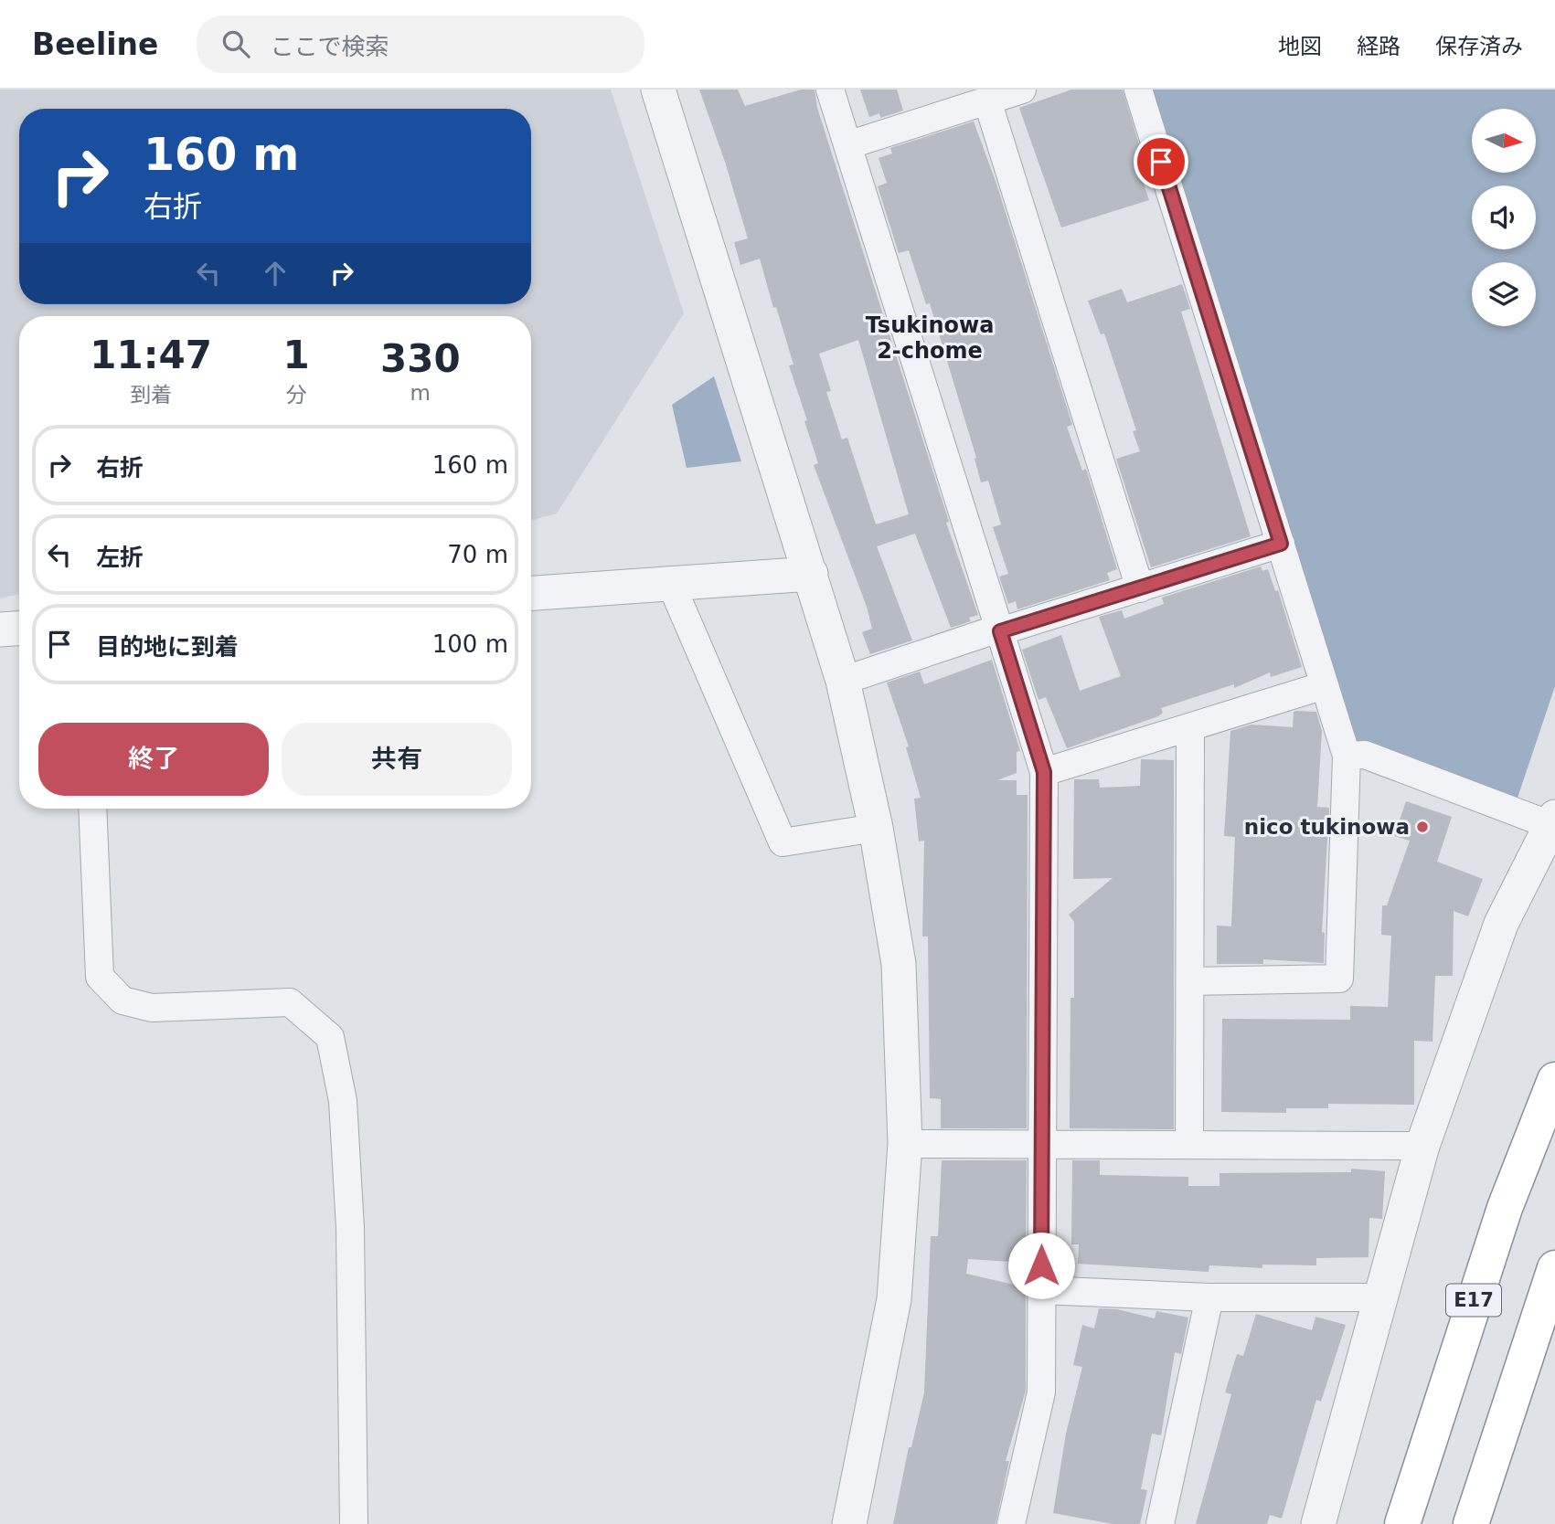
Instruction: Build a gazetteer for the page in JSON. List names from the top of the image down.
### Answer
{
  "streets": {
    "highway": ["E17"]
  },
  "districts": ["Tsukinowa 2-chome"],
  "places": ["nico tukinowa"],
  "north": "right",
  "page": {
    "header": "Beeline",
    "search": "ここで検索",
    "nav": ["地図", "経路", "保存済み"],
    "turn": ["160 m", "右折"],
    "eta": [
      "11:47",
      "到着",
      "1",
      "分",
      "330",
      "m"
    ],
    "list": [
      {
        "name": "右折",
        "value": "160 m"
      },
      {
        "name": "左折",
        "value": "70 m"
      },
      {
        "name": "目的地に到着",
        "value": "100 m"
      }
    ],
    "buttons": ["終了", "共有"]
  }
}
